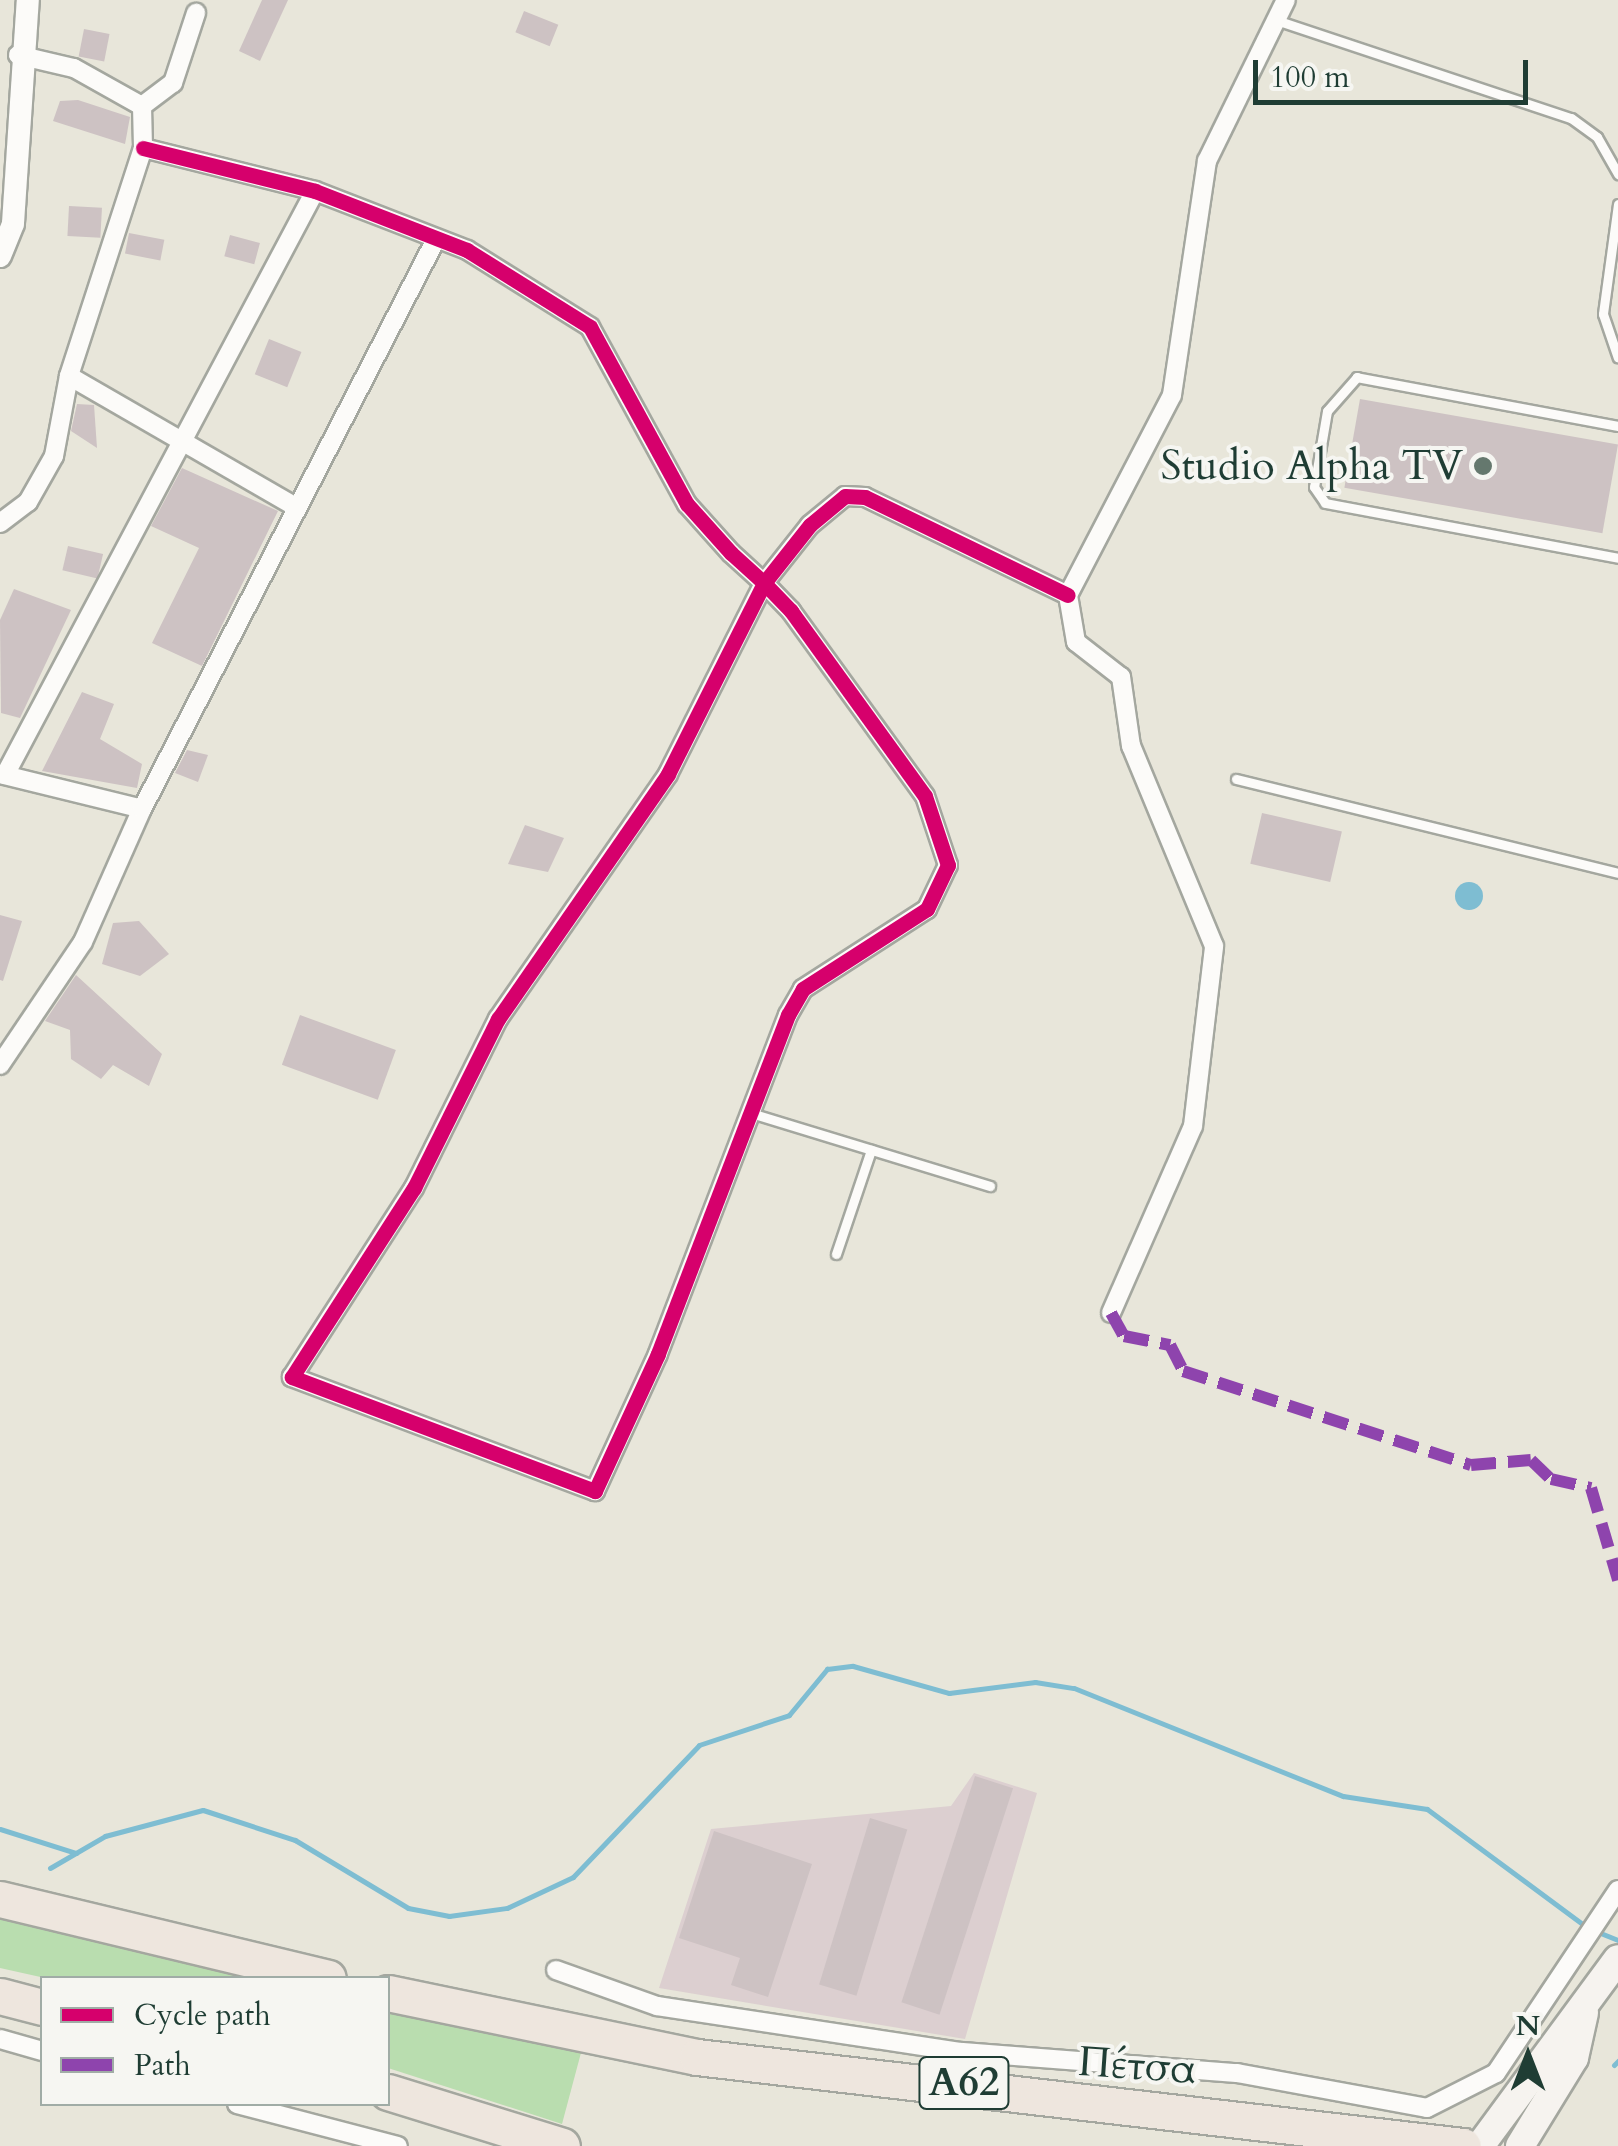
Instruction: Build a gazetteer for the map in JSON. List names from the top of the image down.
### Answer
{
  "streets": {
    "highway": ["Α62"],
    "street": ["Πέτσα"]
  },
  "places": ["Studio Alpha TV"],
  "legend": ["Cycle path", "Path"],
  "scale_bar": "100 m",
  "north": "top"
}
